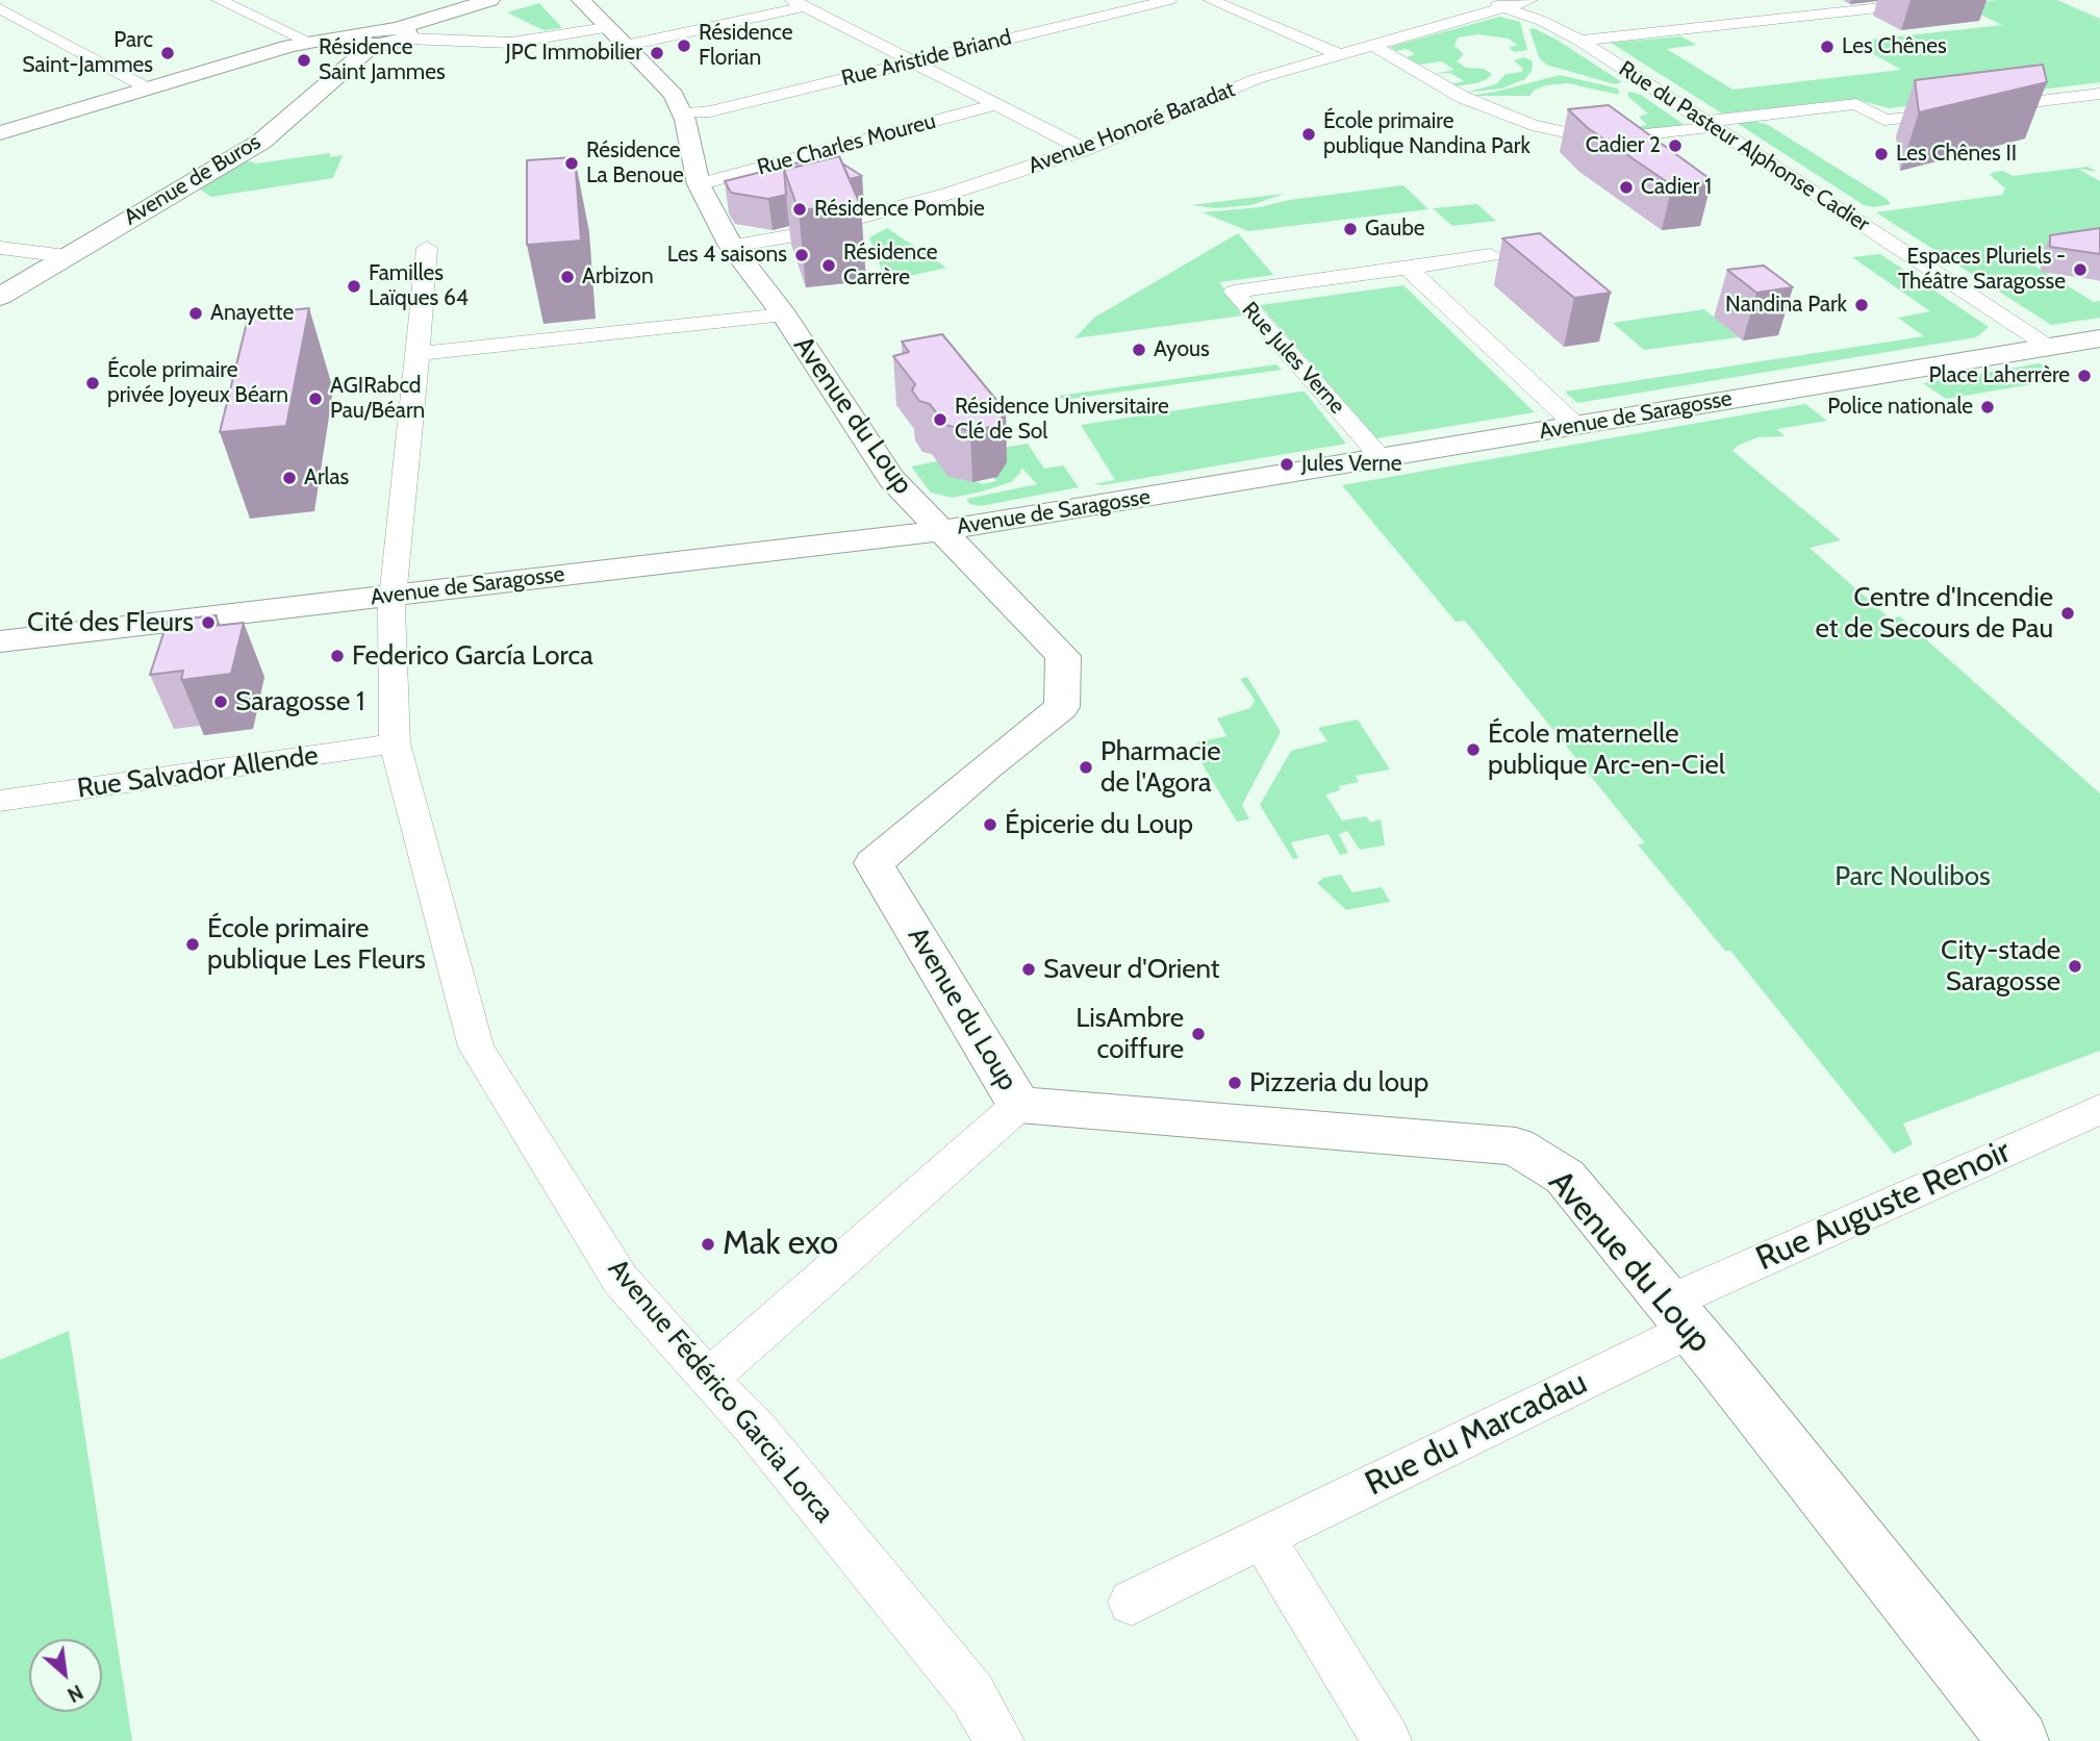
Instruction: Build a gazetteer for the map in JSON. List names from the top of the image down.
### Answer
{
  "streets": {
    "street": [
      "Rue Aristide Briand",
      "Avenue Honoré Baradat",
      "Rue Charles Moureu",
      "Rue du Pasteur Alphonse Cadier",
      "Avenue de Buros",
      "Rue Jules Verne",
      "Avenue du Loup",
      "Avenue de Saragosse",
      "Rue Salvador Allende",
      "Rue Auguste Renoir",
      "Avenue Fédérico Garcia Lorca",
      "Rue du Marcadau"
    ]
  },
  "crossings": [
    ["Rue Aristide Briand", "Avenue du Loup"],
    ["Avenue Honoré Baradat", "Rue du Pasteur Alphonse Cadier"],
    ["Avenue Honoré Baradat", "Avenue du Loup"],
    ["Rue Charles Moureu", "Avenue du Loup"],
    ["Rue du Pasteur Alphonse Cadier", "Avenue de Saragosse"],
    ["Rue Jules Verne", "Avenue de Saragosse"],
    ["Avenue du Loup", "Avenue de Saragosse"],
    ["Avenue du Loup", "Rue Auguste Renoir"],
    ["Avenue du Loup", "Avenue Fédérico Garcia Lorca"],
    ["Avenue du Loup", "Rue du Marcadau"],
    ["Avenue de Saragosse", "Avenue Fédérico Garcia Lorca"],
    ["Rue Salvador Allende", "Avenue Fédérico Garcia Lorca"],
    ["Rue Auguste Renoir", "Rue du Marcadau"]
  ],
  "parks": ["Parc Noulibos"],
  "places": [
    "Résidence Florian",
    "Les Chênes",
    "Parc Saint-Jammes",
    "JPC Immobilier",
    "Résidence Saint Jammes",
    "École primaire publique Nandina Park",
    "Cadier 2",
    "Les Chênes II",
    "Résidence La Benoue",
    "Cadier 1",
    "Résidence Pombie",
    "Gaube",
    "Les 4 saisons",
    "Résidence Carrère",
    "Espaces Pluriels - Théâtre Saragosse",
    "Arbizon",
    "Familles Laïques 64",
    "Nandina Park",
    "Anayette",
    "Ayous",
    "Place Laherrère",
    "École primaire privée Joyeux Béarn",
    "AGIRabcd Pau/Béarn",
    "Police nationale",
    "Résidence Universitaire Clé de Sol",
    "Jules Verne",
    "Arlas",
    "Centre d'Incendie et de Secours de Pau",
    "Cité des Fleurs",
    "Federico García Lorca",
    "Saragosse 1",
    "École maternelle publique Arc-en-Ciel",
    "Pharmacie de l'Agora",
    "Épicerie du Loup",
    "École primaire publique Les Fleurs",
    "City-stade Saragosse",
    "Saveur d'Orient",
    "LisAmbre coiffure",
    "Pizzeria du loup",
    "Mak exo"
  ],
  "north": "bottom right"
}
